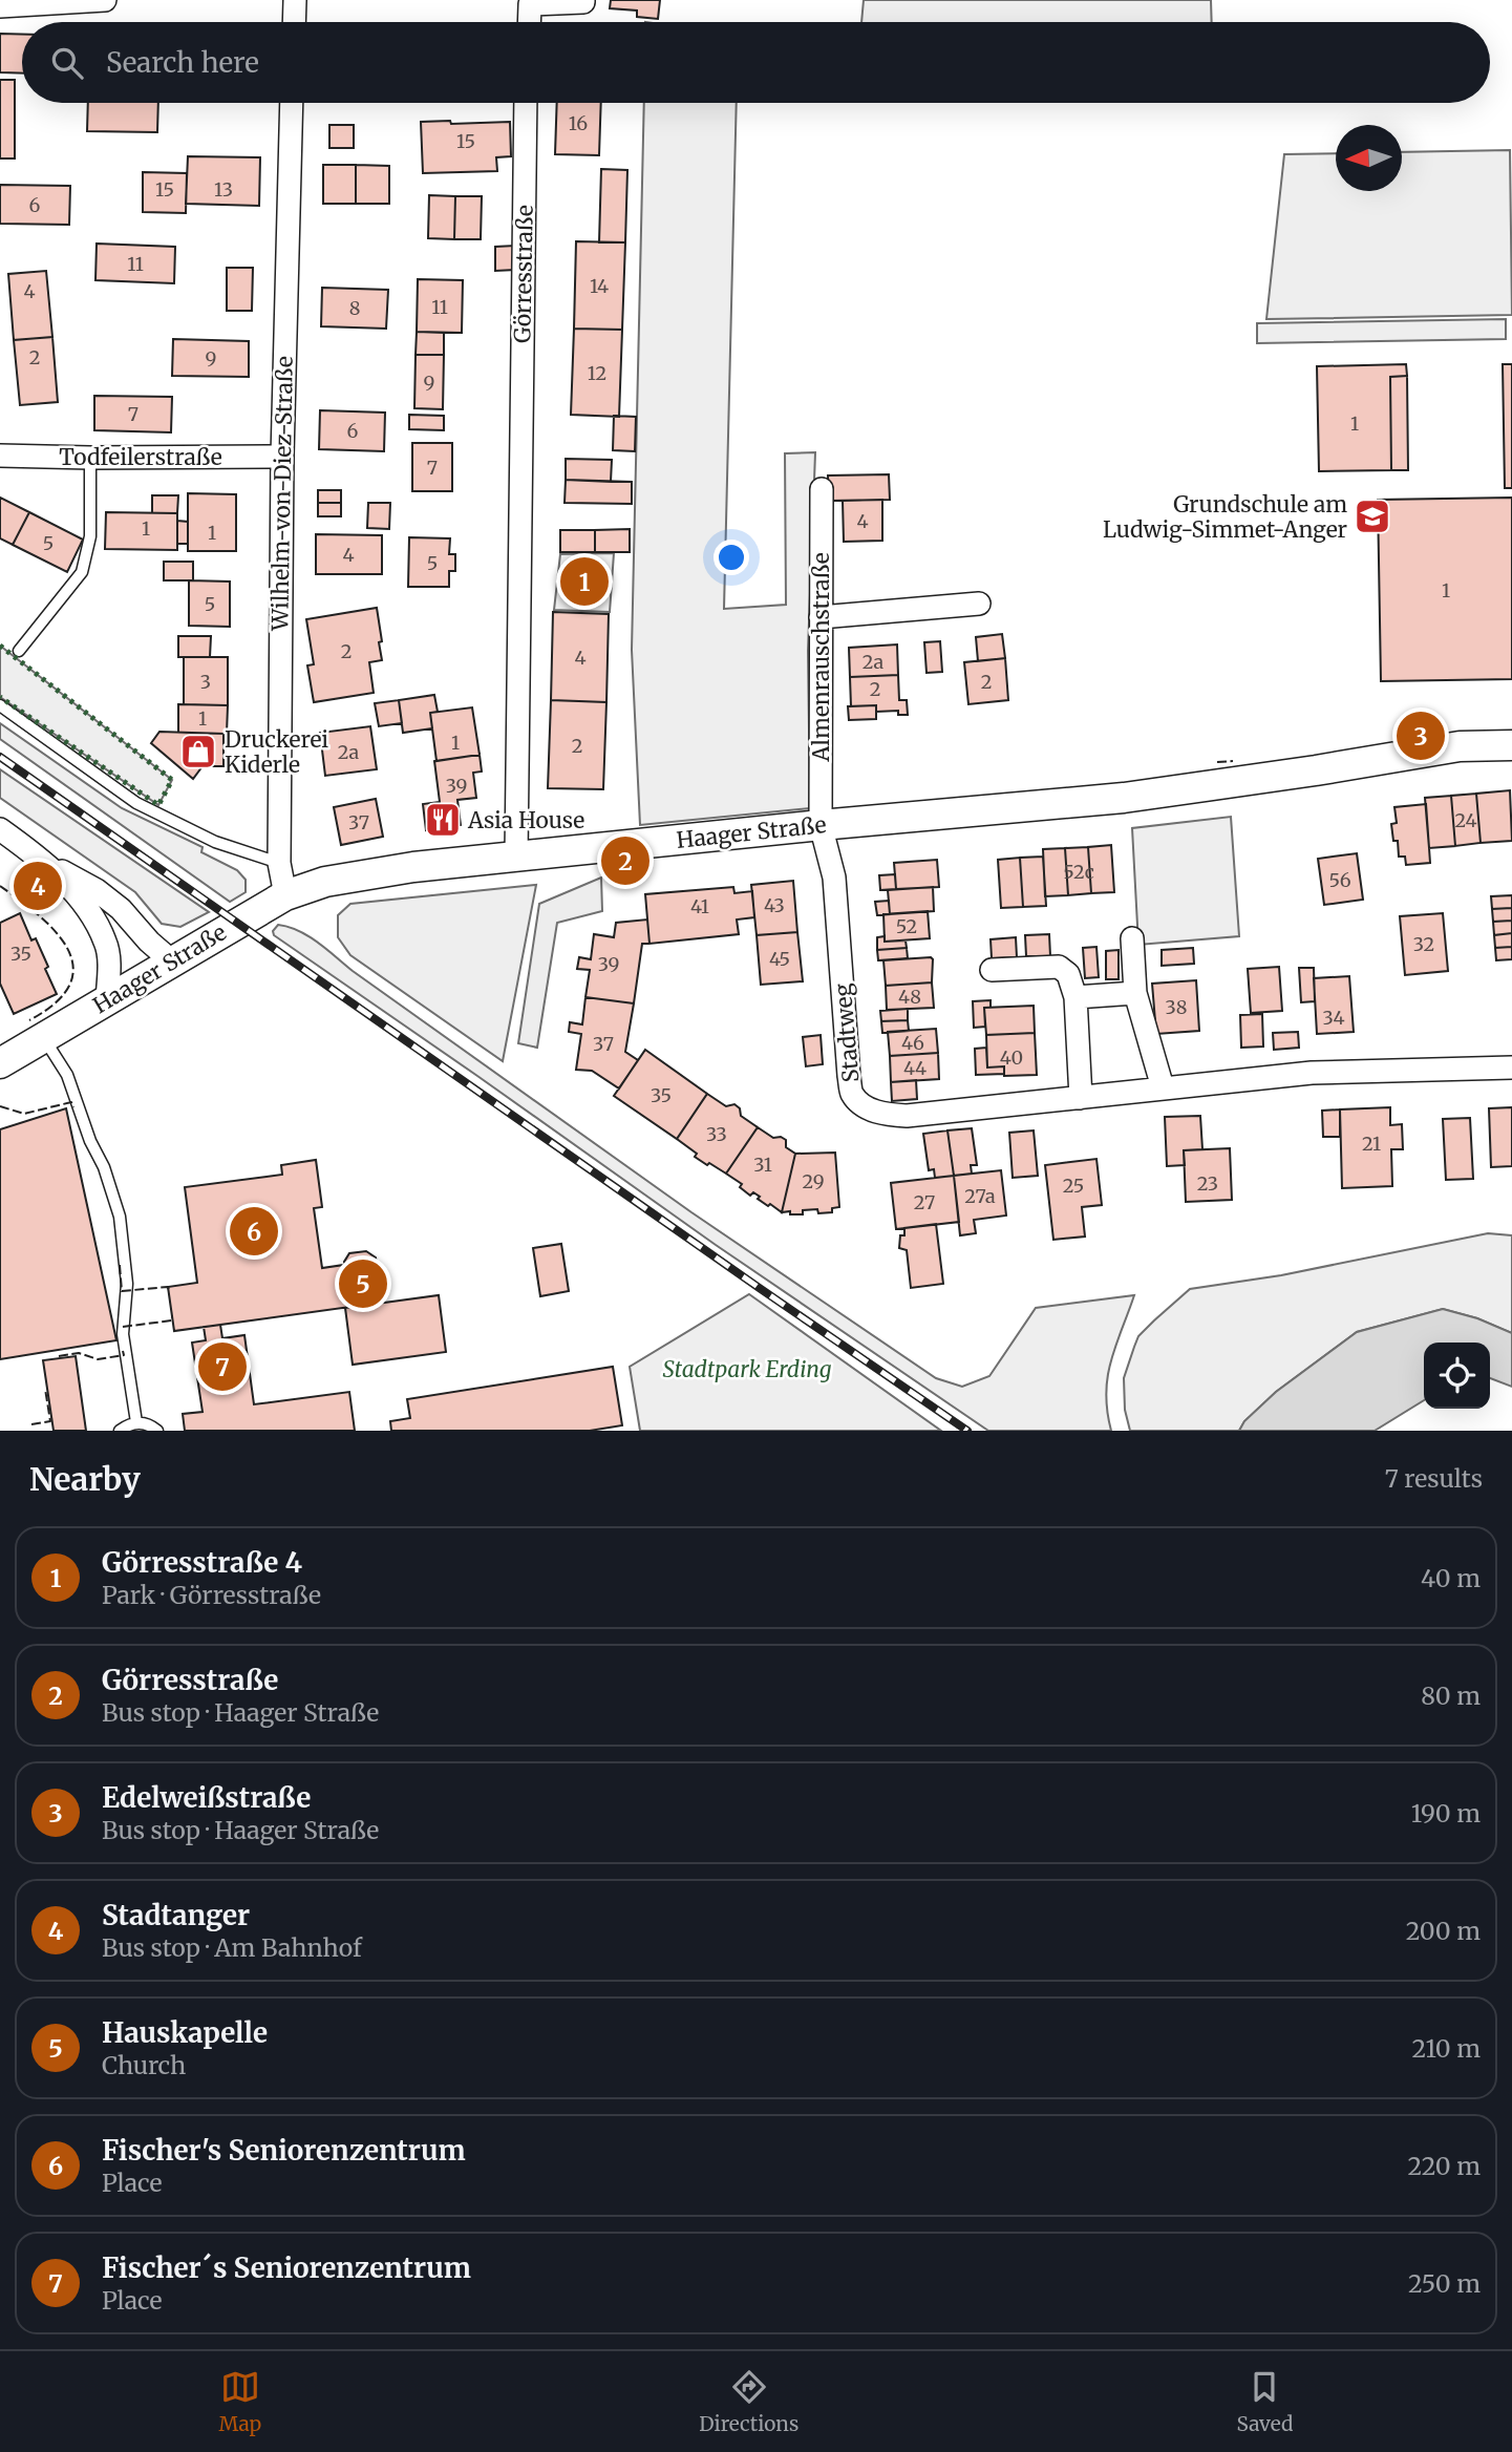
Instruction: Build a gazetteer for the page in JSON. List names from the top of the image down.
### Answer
{
  "streets": {
    "street": [
      "Görresstraße",
      "Todfeilerstraße",
      "Wilhelm-von-Diez-Straße",
      "Almenrauschstraße",
      "Haager Straße",
      "Stadtweg"
    ]
  },
  "crossings": [
    ["Görresstraße", "Haager Straße"],
    ["Todfeilerstraße", "Wilhelm-von-Diez-Straße"],
    ["Wilhelm-von-Diez-Straße", "Haager Straße"],
    ["Almenrauschstraße", "Haager Straße"],
    ["Almenrauschstraße", "Stadtweg"],
    ["Haager Straße", "Stadtweg"]
  ],
  "parks": ["Stadtpark Erding"],
  "places": {
    "school or university": ["Grundschule am Ludwig-Simmet-Anger"],
    "shop": ["Druckerei Kiderle"],
    "restaurant": ["Asia House"]
  },
  "house_numbers": [
    "16",
    "15",
    "15",
    "13",
    "6",
    "11",
    "14",
    "4",
    "11",
    "8",
    "2",
    "9",
    "12",
    "9",
    "7",
    "1",
    "6",
    "7",
    "4",
    "1",
    "1",
    "5",
    "4",
    "5",
    "1",
    "5",
    "2",
    "4",
    "2a",
    "3",
    "2",
    "2",
    "1",
    "1",
    "2",
    "2a",
    "39",
    "24",
    "37",
    "52c",
    "56",
    "43",
    "41",
    "52",
    "32",
    "35",
    "45",
    "39",
    "48",
    "38",
    "34",
    "46",
    "37",
    "40",
    "44",
    "35",
    "33",
    "21",
    "31",
    "29",
    "23",
    "25",
    "27a",
    "27"
  ],
  "north": "left",
  "page": {
    "search": "Search here",
    "pins": [
      "1",
      "3",
      "2",
      "4",
      "6",
      "5",
      "7"
    ],
    "heading": ["Nearby", "7 results"],
    "list": [
      {
        "mark": "1",
        "name": "Görresstraße 4",
        "note": "Park · Görresstraße",
        "value": "40 m"
      },
      {
        "mark": "2",
        "name": "Görresstraße",
        "note": "Bus stop · Haager Straße",
        "value": "80 m"
      },
      {
        "mark": "3",
        "name": "Edelweißstraße",
        "note": "Bus stop · Haager Straße",
        "value": "190 m"
      },
      {
        "mark": "4",
        "name": "Stadtanger",
        "note": "Bus stop · Am Bahnhof",
        "value": "200 m"
      },
      {
        "mark": "5",
        "name": "Hauskapelle",
        "note": "Church",
        "value": "210 m"
      },
      {
        "mark": "6",
        "name": "Fischer's Seniorenzentrum",
        "note": "Place",
        "value": "220 m"
      },
      {
        "mark": "7",
        "name": "Fischer´s Seniorenzentrum",
        "note": "Place",
        "value": "250 m"
      }
    ],
    "nav": ["Map", "Directions", "Saved"]
  }
}
